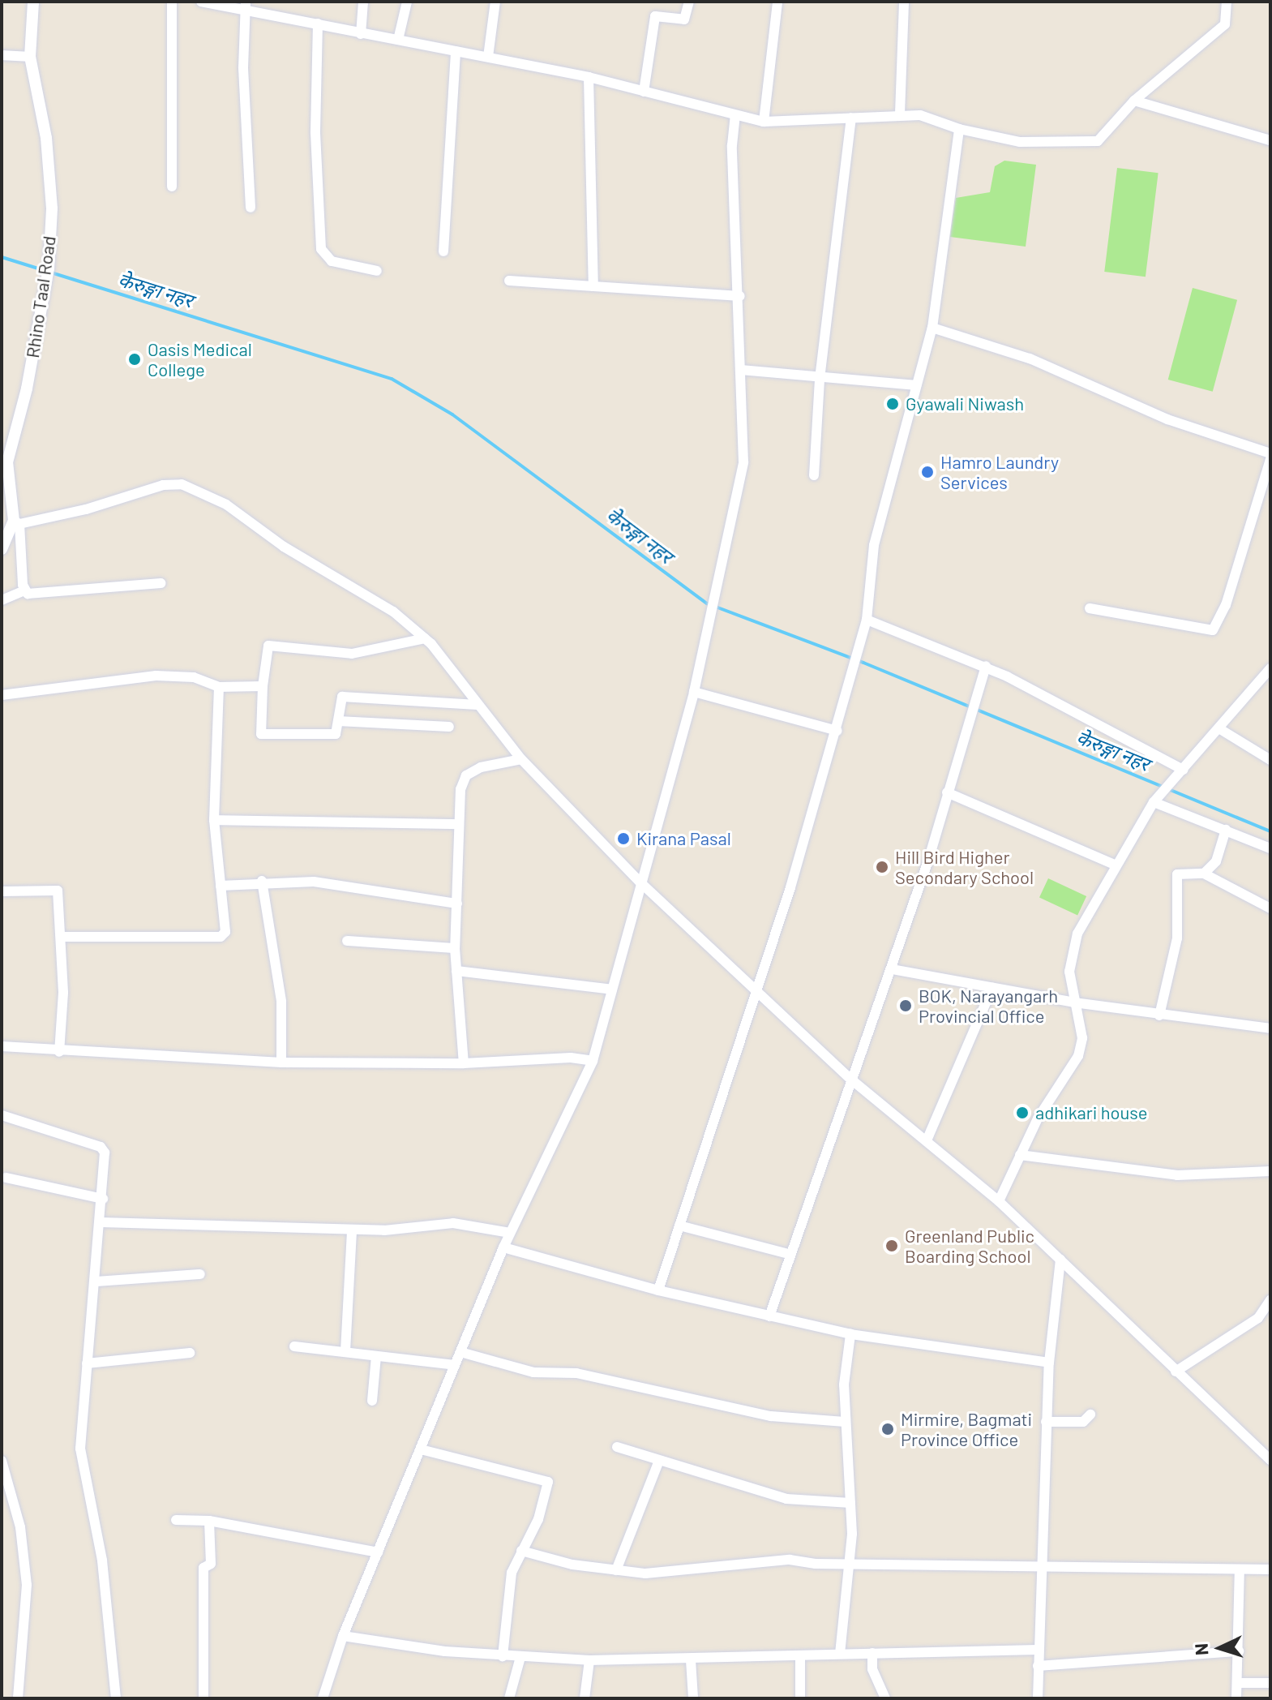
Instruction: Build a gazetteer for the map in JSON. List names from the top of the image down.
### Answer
{
  "streets": {
    "street": ["Rhino Taal Road"]
  },
  "water": ["केेरुङ्गा नहर"],
  "places": [
    "Oasis Medical College",
    "Gyawali Niwash",
    "Hamro Laundry Services",
    "Kirana Pasal",
    "Hill Bird Higher Secondary School",
    "BOK, Narayangarh Provincial Office",
    "adhikari house",
    "Greenland Public Boarding School",
    "Mirmire, Bagmati Province Office"
  ],
  "north": "left"
}
